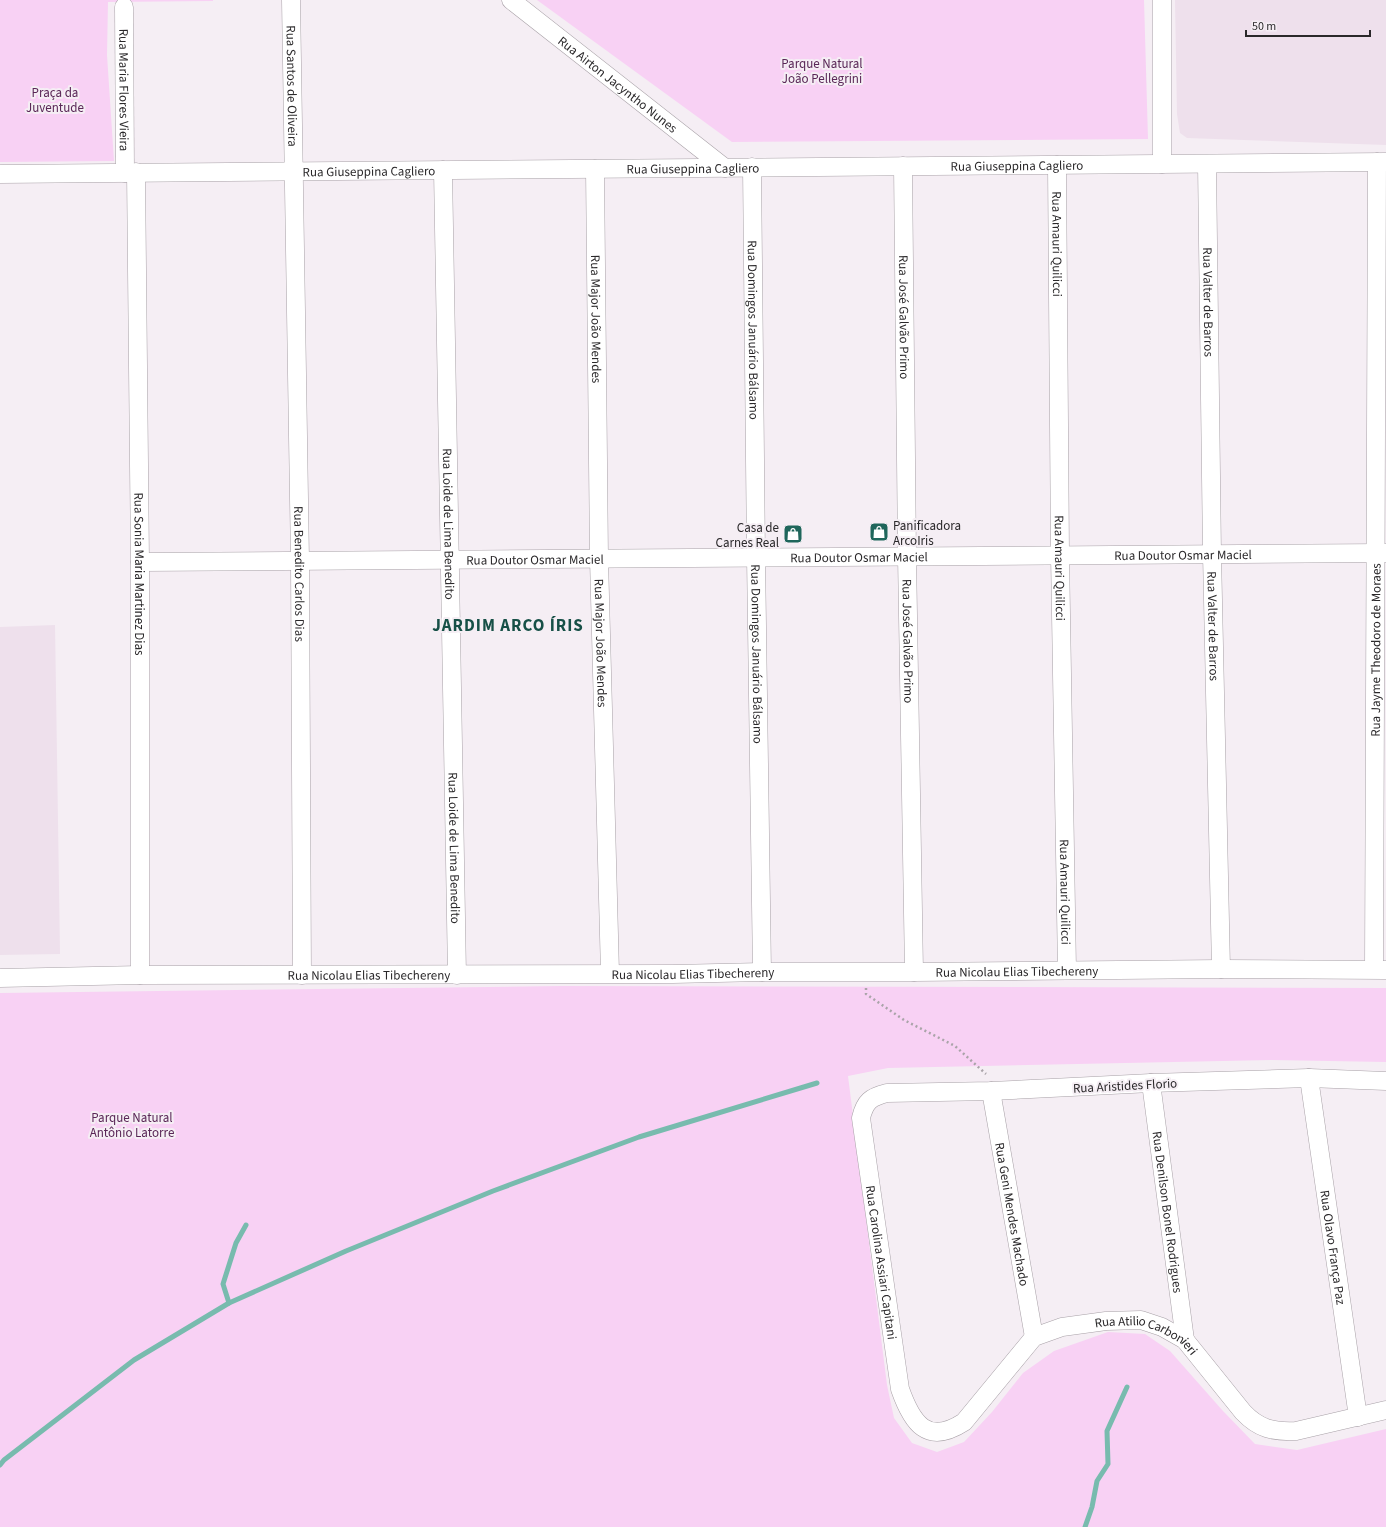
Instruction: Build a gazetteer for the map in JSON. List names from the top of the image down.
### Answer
{
  "streets": {
    "street": [
      "Rua Airton Jacyntho Nunes",
      "Rua Santos de Oliveira",
      "Rua Maria Flores Vieira",
      "Rua Giuseppina Cagliero",
      "Rua Amauri Quilicci",
      "Rua Valter de Barros",
      "Rua José Galvão Primo",
      "Rua Major João Mendes",
      "Rua Domingos Januário Bálsamo",
      "Rua Loide de Lima Benedito",
      "Rua Doutor Osmar Maciel",
      "Rua Sonia Maria Martinez Dias",
      "Rua Benedito Carlos Dias",
      "Rua Jayme Theodoro de Moraes",
      "Rua Nicolau Elias Tibechereny",
      "Rua Aristides Florio",
      "Rua Denilson Bonel Rodrigues",
      "Rua Geni Mendes Machado",
      "Rua Olavo França Paz",
      "Rua Carolina Assiari Capitani",
      "Rua Atilio Carbonieri"
    ]
  },
  "crossings": [
    ["Rua Airton Jacyntho Nunes", "Rua Giuseppina Cagliero"],
    ["Rua Santos de Oliveira", "Rua Giuseppina Cagliero"],
    ["Rua Santos de Oliveira", "Rua Benedito Carlos Dias"],
    ["Rua Maria Flores Vieira", "Rua Giuseppina Cagliero"],
    ["Rua Maria Flores Vieira", "Rua Sonia Maria Martinez Dias"],
    ["Rua Giuseppina Cagliero", "Rua Amauri Quilicci"],
    ["Rua Giuseppina Cagliero", "Rua Valter de Barros"],
    ["Rua Giuseppina Cagliero", "Rua José Galvão Primo"],
    ["Rua Giuseppina Cagliero", "Rua Major João Mendes"],
    ["Rua Giuseppina Cagliero", "Rua Domingos Januário Bálsamo"],
    ["Rua Giuseppina Cagliero", "Rua Loide de Lima Benedito"],
    ["Rua Giuseppina Cagliero", "Rua Sonia Maria Martinez Dias"],
    ["Rua Giuseppina Cagliero", "Rua Benedito Carlos Dias"],
    ["Rua Giuseppina Cagliero", "Rua Jayme Theodoro de Moraes"],
    ["Rua Amauri Quilicci", "Rua Doutor Osmar Maciel"],
    ["Rua Amauri Quilicci", "Rua Nicolau Elias Tibechereny"],
    ["Rua Valter de Barros", "Rua Doutor Osmar Maciel"],
    ["Rua Valter de Barros", "Rua Nicolau Elias Tibechereny"],
    ["Rua José Galvão Primo", "Rua Doutor Osmar Maciel"],
    ["Rua José Galvão Primo", "Rua Nicolau Elias Tibechereny"],
    ["Rua Major João Mendes", "Rua Doutor Osmar Maciel"],
    ["Rua Major João Mendes", "Rua Nicolau Elias Tibechereny"],
    ["Rua Domingos Januário Bálsamo", "Rua Doutor Osmar Maciel"],
    ["Rua Domingos Januário Bálsamo", "Rua Nicolau Elias Tibechereny"],
    ["Rua Loide de Lima Benedito", "Rua Doutor Osmar Maciel"],
    ["Rua Loide de Lima Benedito", "Rua Nicolau Elias Tibechereny"],
    ["Rua Doutor Osmar Maciel", "Rua Sonia Maria Martinez Dias"],
    ["Rua Doutor Osmar Maciel", "Rua Benedito Carlos Dias"],
    ["Rua Doutor Osmar Maciel", "Rua Jayme Theodoro de Moraes"],
    ["Rua Sonia Maria Martinez Dias", "Rua Nicolau Elias Tibechereny"],
    ["Rua Benedito Carlos Dias", "Rua Nicolau Elias Tibechereny"],
    ["Rua Jayme Theodoro de Moraes", "Rua Nicolau Elias Tibechereny"],
    ["Rua Aristides Florio", "Rua Denilson Bonel Rodrigues"],
    ["Rua Aristides Florio", "Rua Geni Mendes Machado"],
    ["Rua Aristides Florio", "Rua Olavo França Paz"],
    ["Rua Aristides Florio", "Rua Carolina Assiari Capitani"],
    ["Rua Denilson Bonel Rodrigues", "Rua Atilio Carbonieri"],
    ["Rua Geni Mendes Machado", "Rua Carolina Assiari Capitani"],
    ["Rua Geni Mendes Machado", "Rua Atilio Carbonieri"],
    ["Rua Olavo França Paz", "Rua Atilio Carbonieri"],
    ["Rua Carolina Assiari Capitani", "Rua Atilio Carbonieri"]
  ],
  "districts": ["JARDIM ARCO ÍRIS"],
  "parks": ["Parque Natural João Pellegrini", "Praça da Juventude", "Parque Natural Antônio Latorre"],
  "places": {
    "shop": ["Panificadora ArcoIris", "Casa de Carnes Real"]
  },
  "scale_bar": "50 m"
}
